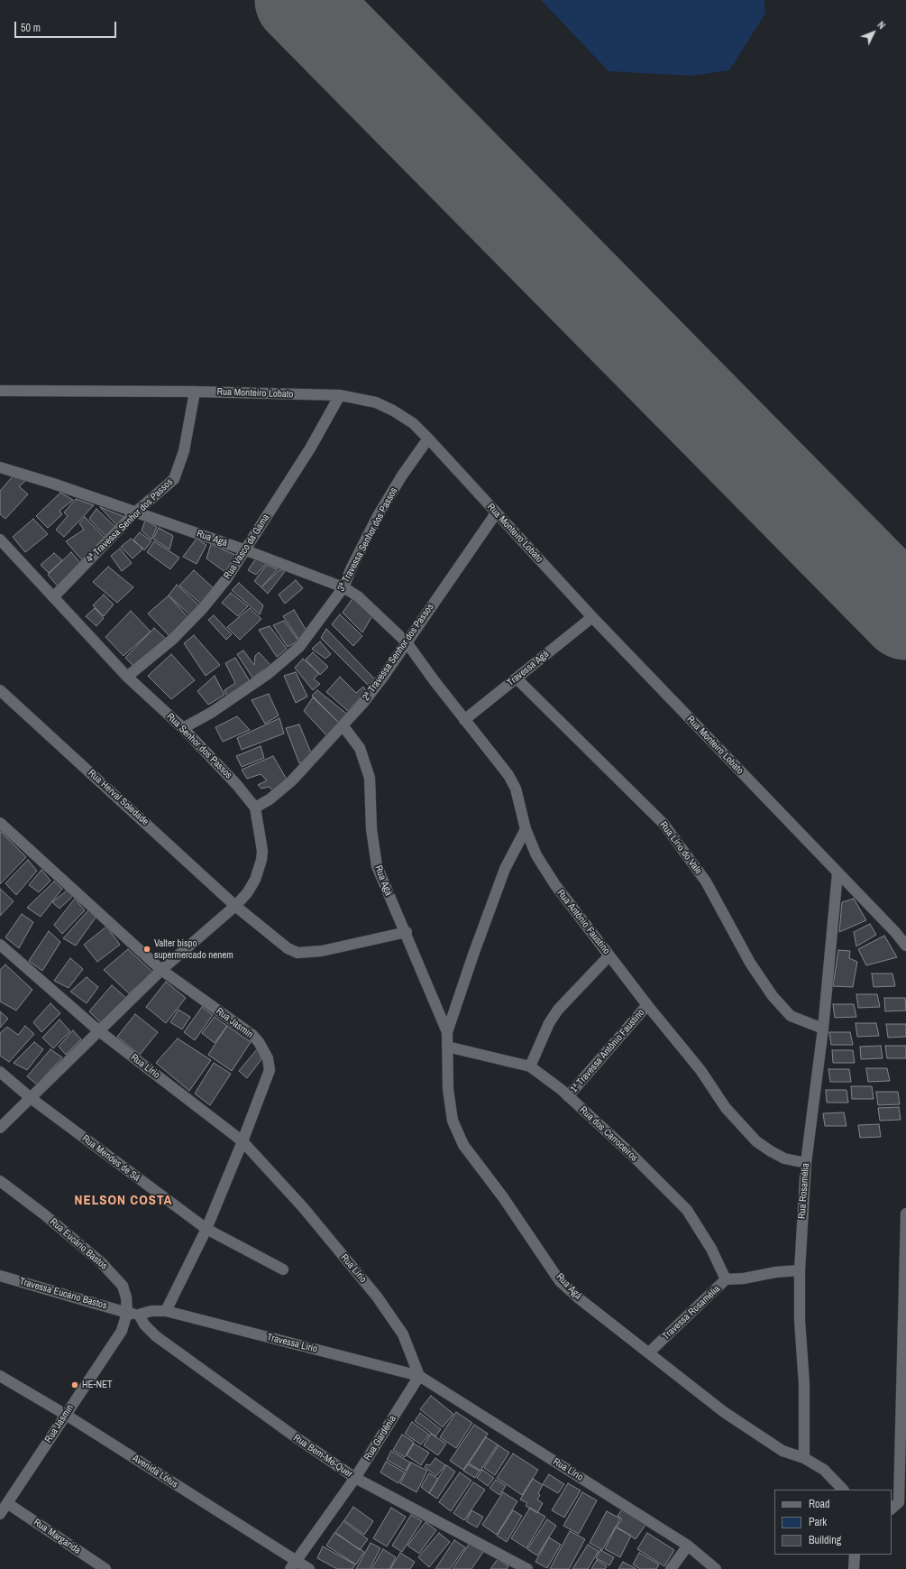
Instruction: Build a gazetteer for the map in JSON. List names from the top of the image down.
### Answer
{
  "streets": {
    "street": [
      "Rua Monteiro Lobato",
      "4ª Travessa Senhor dos Passos",
      "Rua Agá",
      "3ª Travessa Senhor dos Passos",
      "Rua Vasco da Gama",
      "2ª Travessa Senhor dos Passos",
      "Travessa Agá",
      "Rua Senhor dos Passos",
      "Rua Herval Soledade",
      "Rua Lírio do Vale",
      "Rua Antônio Faustino",
      "Rua Jasmin",
      "1ª Travessa Antônio Faustino",
      "Rua Lírio",
      "Rua dos Carroceiros",
      "Rua Mendes de Sá",
      "Rua Rosamélia",
      "Rua Eucário Bastos",
      "Travessa Eucário Bastos",
      "Travessa Rosamélia",
      "Travessa Lírio",
      "Rua Gardênia",
      "Rua Bem-Me-Quer",
      "Avenida Lótus",
      "Rua Margarida"
    ]
  },
  "crossings": [
    ["Rua Monteiro Lobato", "4ª Travessa Senhor dos Passos"],
    ["Rua Monteiro Lobato", "3ª Travessa Senhor dos Passos"],
    ["Rua Monteiro Lobato", "Rua Vasco da Gama"],
    ["Rua Monteiro Lobato", "2ª Travessa Senhor dos Passos"],
    ["Rua Monteiro Lobato", "Travessa Agá"],
    ["Rua Monteiro Lobato", "Rua Rosamélia"],
    ["4ª Travessa Senhor dos Passos", "Rua Agá"],
    ["4ª Travessa Senhor dos Passos", "Rua Senhor dos Passos"],
    ["Rua Agá", "3ª Travessa Senhor dos Passos"],
    ["Rua Agá", "Rua Vasco da Gama"],
    ["Rua Agá", "2ª Travessa Senhor dos Passos"],
    ["Rua Agá", "Rua Herval Soledade"],
    ["Rua Agá", "Rua Antônio Faustino"],
    ["Rua Agá", "Rua dos Carroceiros"],
    ["Rua Agá", "Rua Rosamélia"],
    ["Rua Agá", "Travessa Rosamélia"],
    ["3ª Travessa Senhor dos Passos", "Rua Senhor dos Passos"],
    ["Rua Vasco da Gama", "Rua Senhor dos Passos"],
    ["2ª Travessa Senhor dos Passos", "Rua Senhor dos Passos"],
    ["2ª Travessa Senhor dos Passos", "Rua Antônio Faustino"],
    ["Travessa Agá", "Rua Lírio do Vale"],
    ["Travessa Agá", "Rua Antônio Faustino"],
    ["Rua Lírio do Vale", "Rua Rosamélia"],
    ["Rua Antônio Faustino", "1ª Travessa Antônio Faustino"],
    ["Rua Antônio Faustino", "Rua Rosamélia"],
    ["Rua Jasmin", "Rua Lírio"],
    ["Rua Jasmin", "Rua Mendes de Sá"],
    ["Rua Jasmin", "Rua Eucário Bastos"],
    ["Rua Jasmin", "Travessa Eucário Bastos"],
    ["Rua Jasmin", "Travessa Lírio"],
    ["Rua Jasmin", "Avenida Lótus"],
    ["Rua Jasmin", "Rua Margarida"],
    ["1ª Travessa Antônio Faustino", "Rua dos Carroceiros"],
    ["Rua Lírio", "Travessa Lírio"],
    ["Rua Lírio", "Rua Gardênia"],
    ["Rua dos Carroceiros", "Travessa Rosamélia"],
    ["Rua Rosamélia", "Travessa Rosamélia"],
    ["Rua Eucário Bastos", "Travessa Eucário Bastos"],
    ["Travessa Lírio", "Rua Gardênia"],
    ["Rua Gardênia", "Rua Bem-Me-Quer"],
    ["Rua Gardênia", "Avenida Lótus"]
  ],
  "districts": ["NELSON COSTA"],
  "places": ["Valter bispo supermercado nenem", "HE-NET"],
  "legend": ["Road", "Park", "Building"],
  "scale_bar": "50 m",
  "north": "top right"
}
